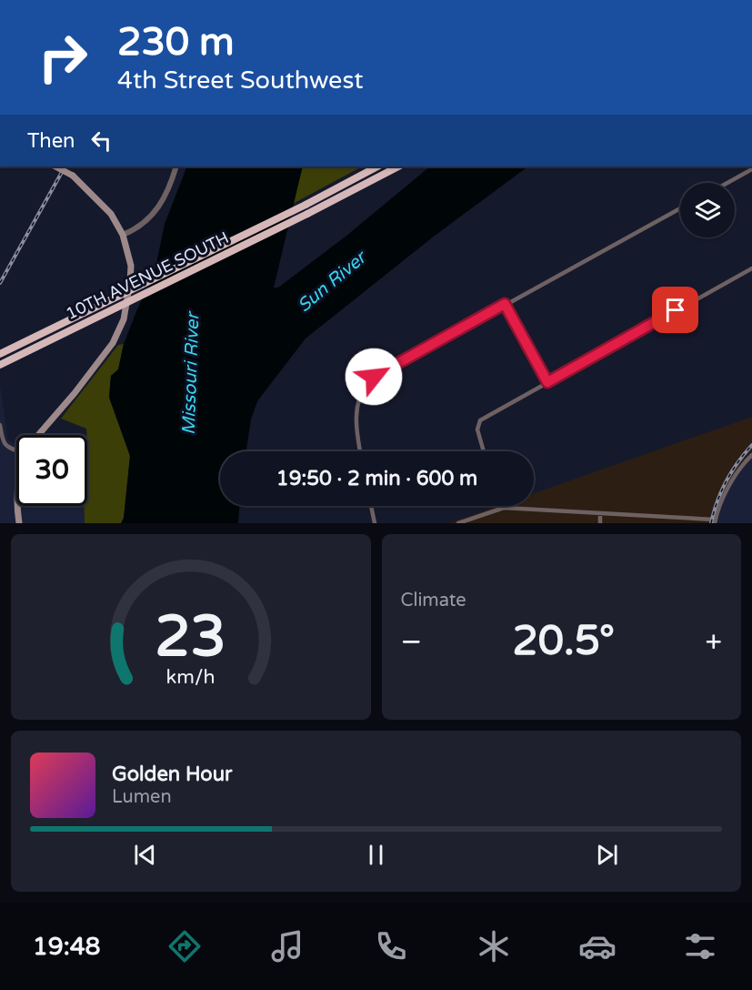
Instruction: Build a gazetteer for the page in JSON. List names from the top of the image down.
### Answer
{
  "streets": {
    "highway": ["10TH AVENUE SOUTH"]
  },
  "water": ["Sun River", "Missouri River"],
  "page": {
    "turn": ["230 m", "4th Street Southwest"],
    "then": "Then",
    "limit": "30",
    "trip": "19:50 · 2 min · 600 m",
    "tile": "Climate",
    "heat": ["−", "20.5°", "+"],
    "song": ["Golden Hour", "Lumen"],
    "tabs": "19:48",
    "gauge": ["23", "km/h"]
  }
}
